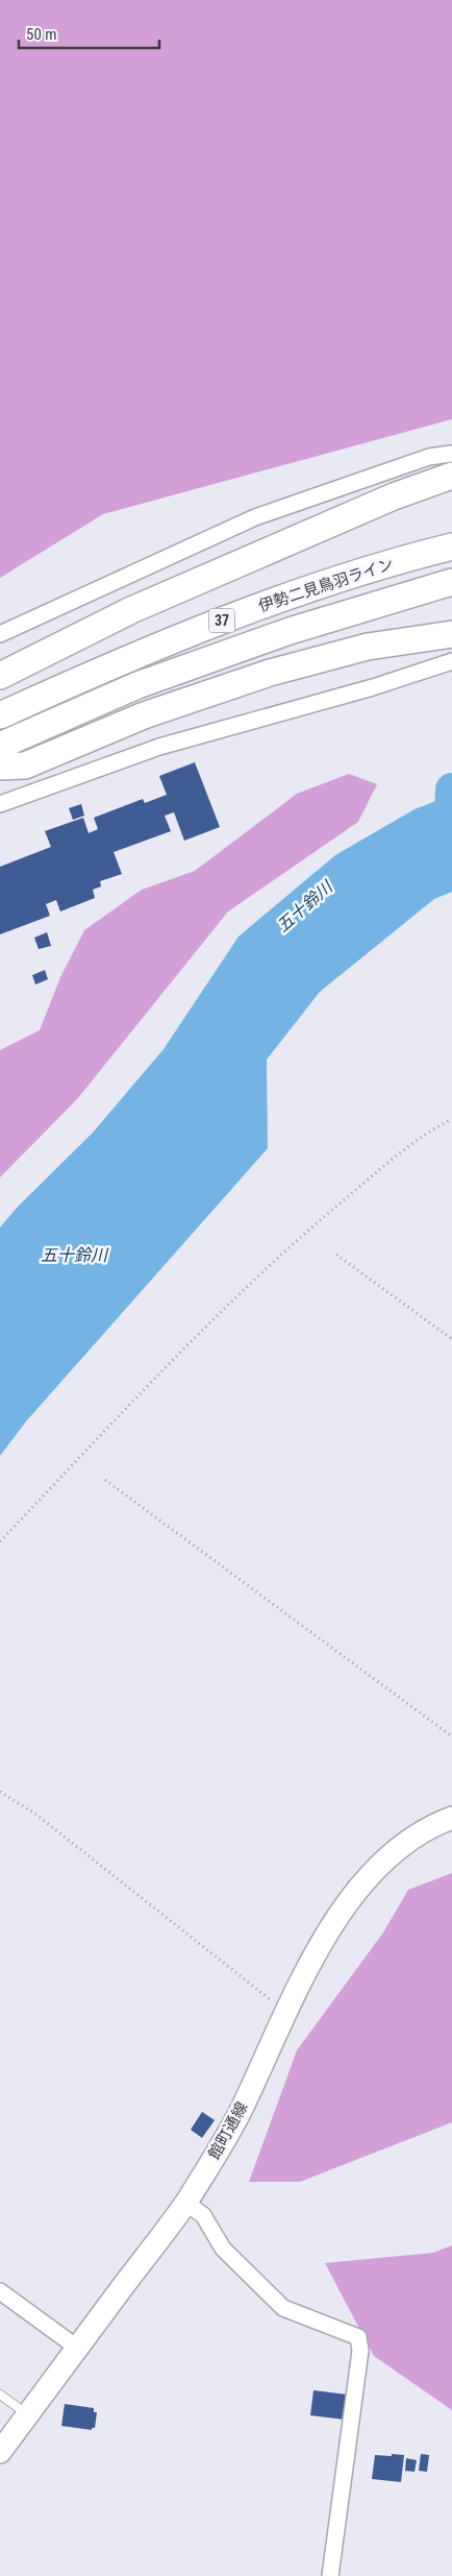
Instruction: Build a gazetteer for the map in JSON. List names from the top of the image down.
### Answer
{
  "streets": {
    "main road": ["伊勢二見鳥羽ライン", "37", "館町通線"]
  },
  "water": ["五十鈴川"],
  "scale_bar": "50 m"
}
